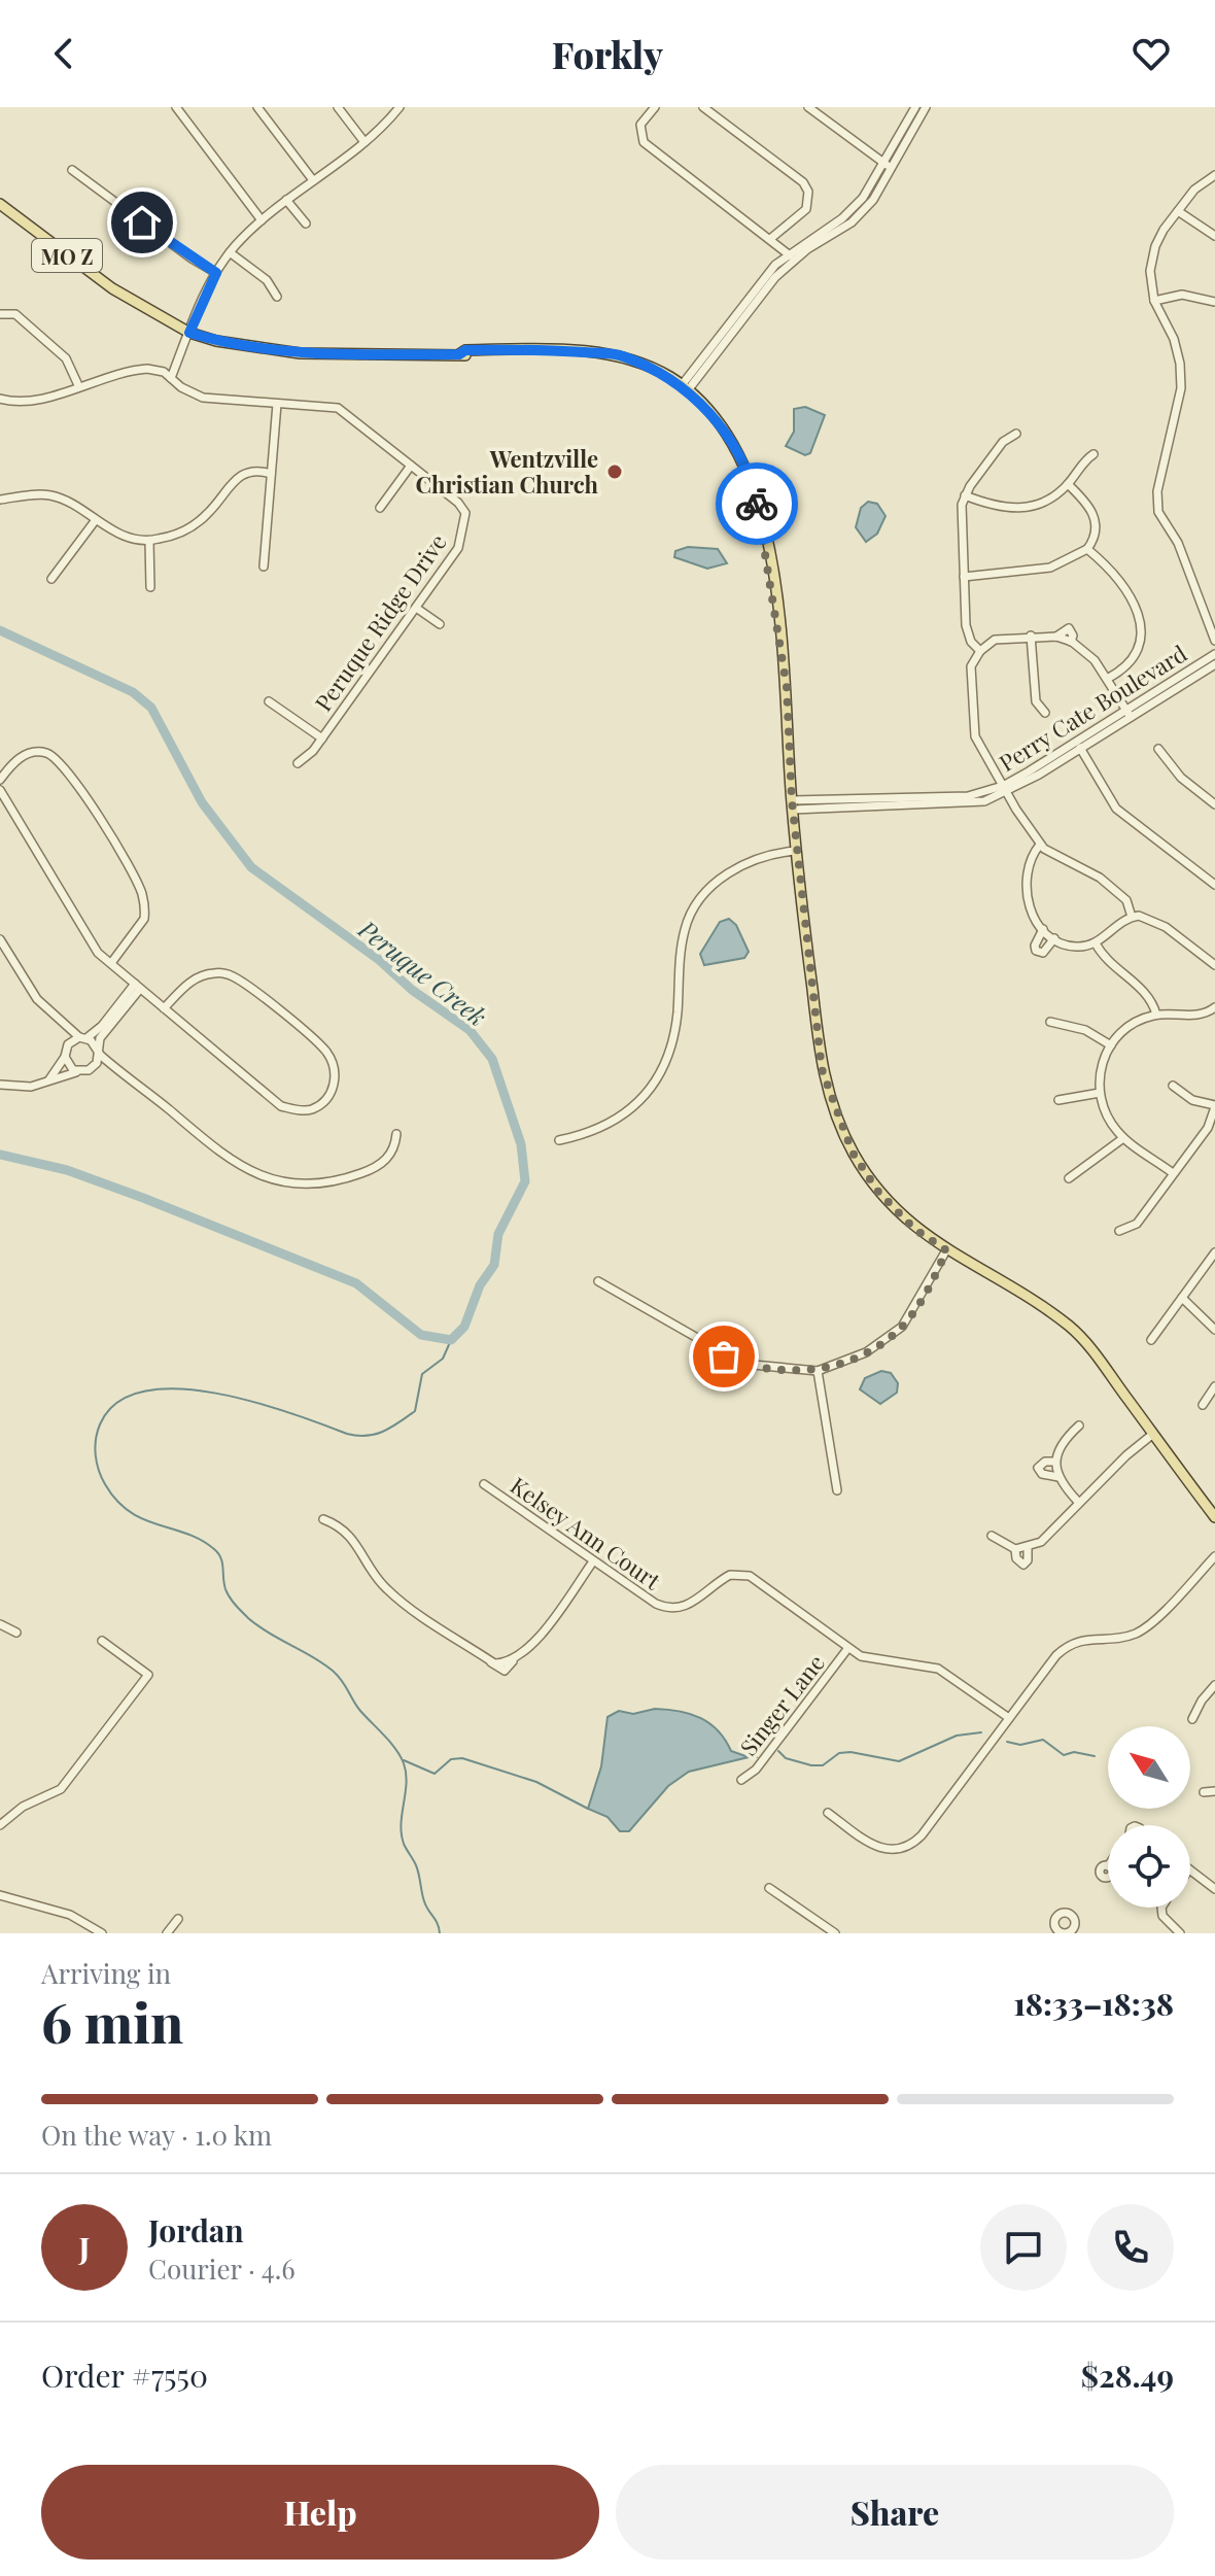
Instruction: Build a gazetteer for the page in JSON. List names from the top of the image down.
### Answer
{
  "streets": {
    "main road": ["MO Z"],
    "street": [
      "Peruque Ridge Drive",
      "Perry Cate Boulevard",
      "Kelsey Ann Court",
      "Singer Lane"
    ]
  },
  "crossings": [
    ["MO Z", "Perry Cate Boulevard"],
    ["Kelsey Ann Court", "Singer Lane"]
  ],
  "water": ["Peruque Creek"],
  "places": ["Wentzville Christian Church"],
  "north": "top left",
  "page": {
    "header": "Forkly",
    "heading": ["6 min", "Arriving in", "18:33–18:38"],
    "panel": [
      "Jordan",
      "Courier · 4.6",
      "Order #7550",
      "$28.49"
    ],
    "bar": "On the way · 1.0 km",
    "round": "J",
    "buttons": ["Help", "Share"]
  }
}
